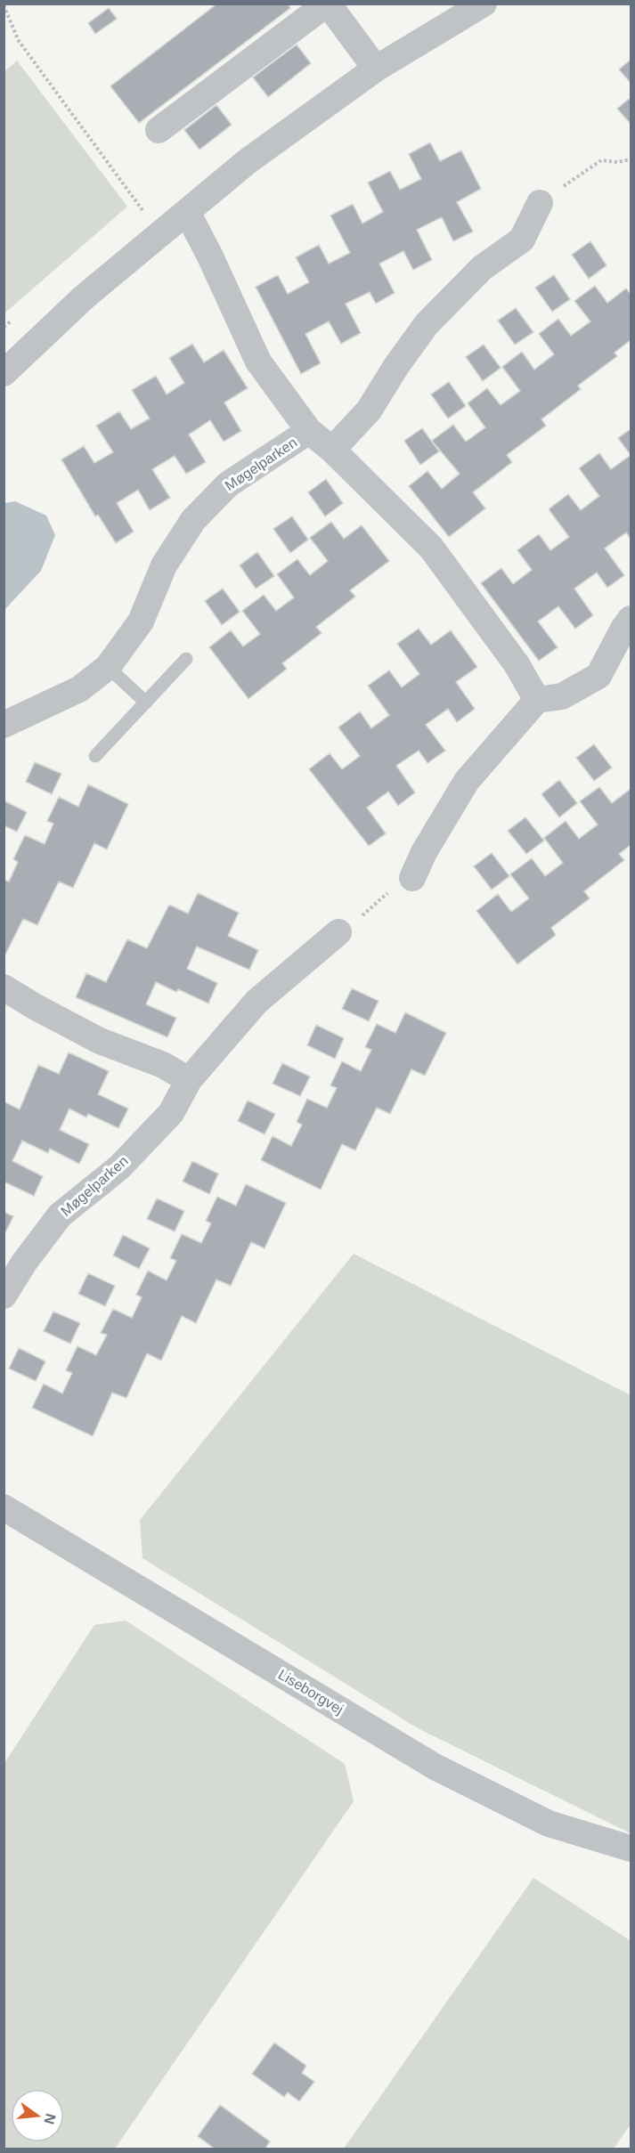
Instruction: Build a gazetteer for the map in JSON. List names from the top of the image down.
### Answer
{
  "streets": {
    "street": ["Møgelparken", "Liseborgvej"]
  },
  "north": "right"
}
